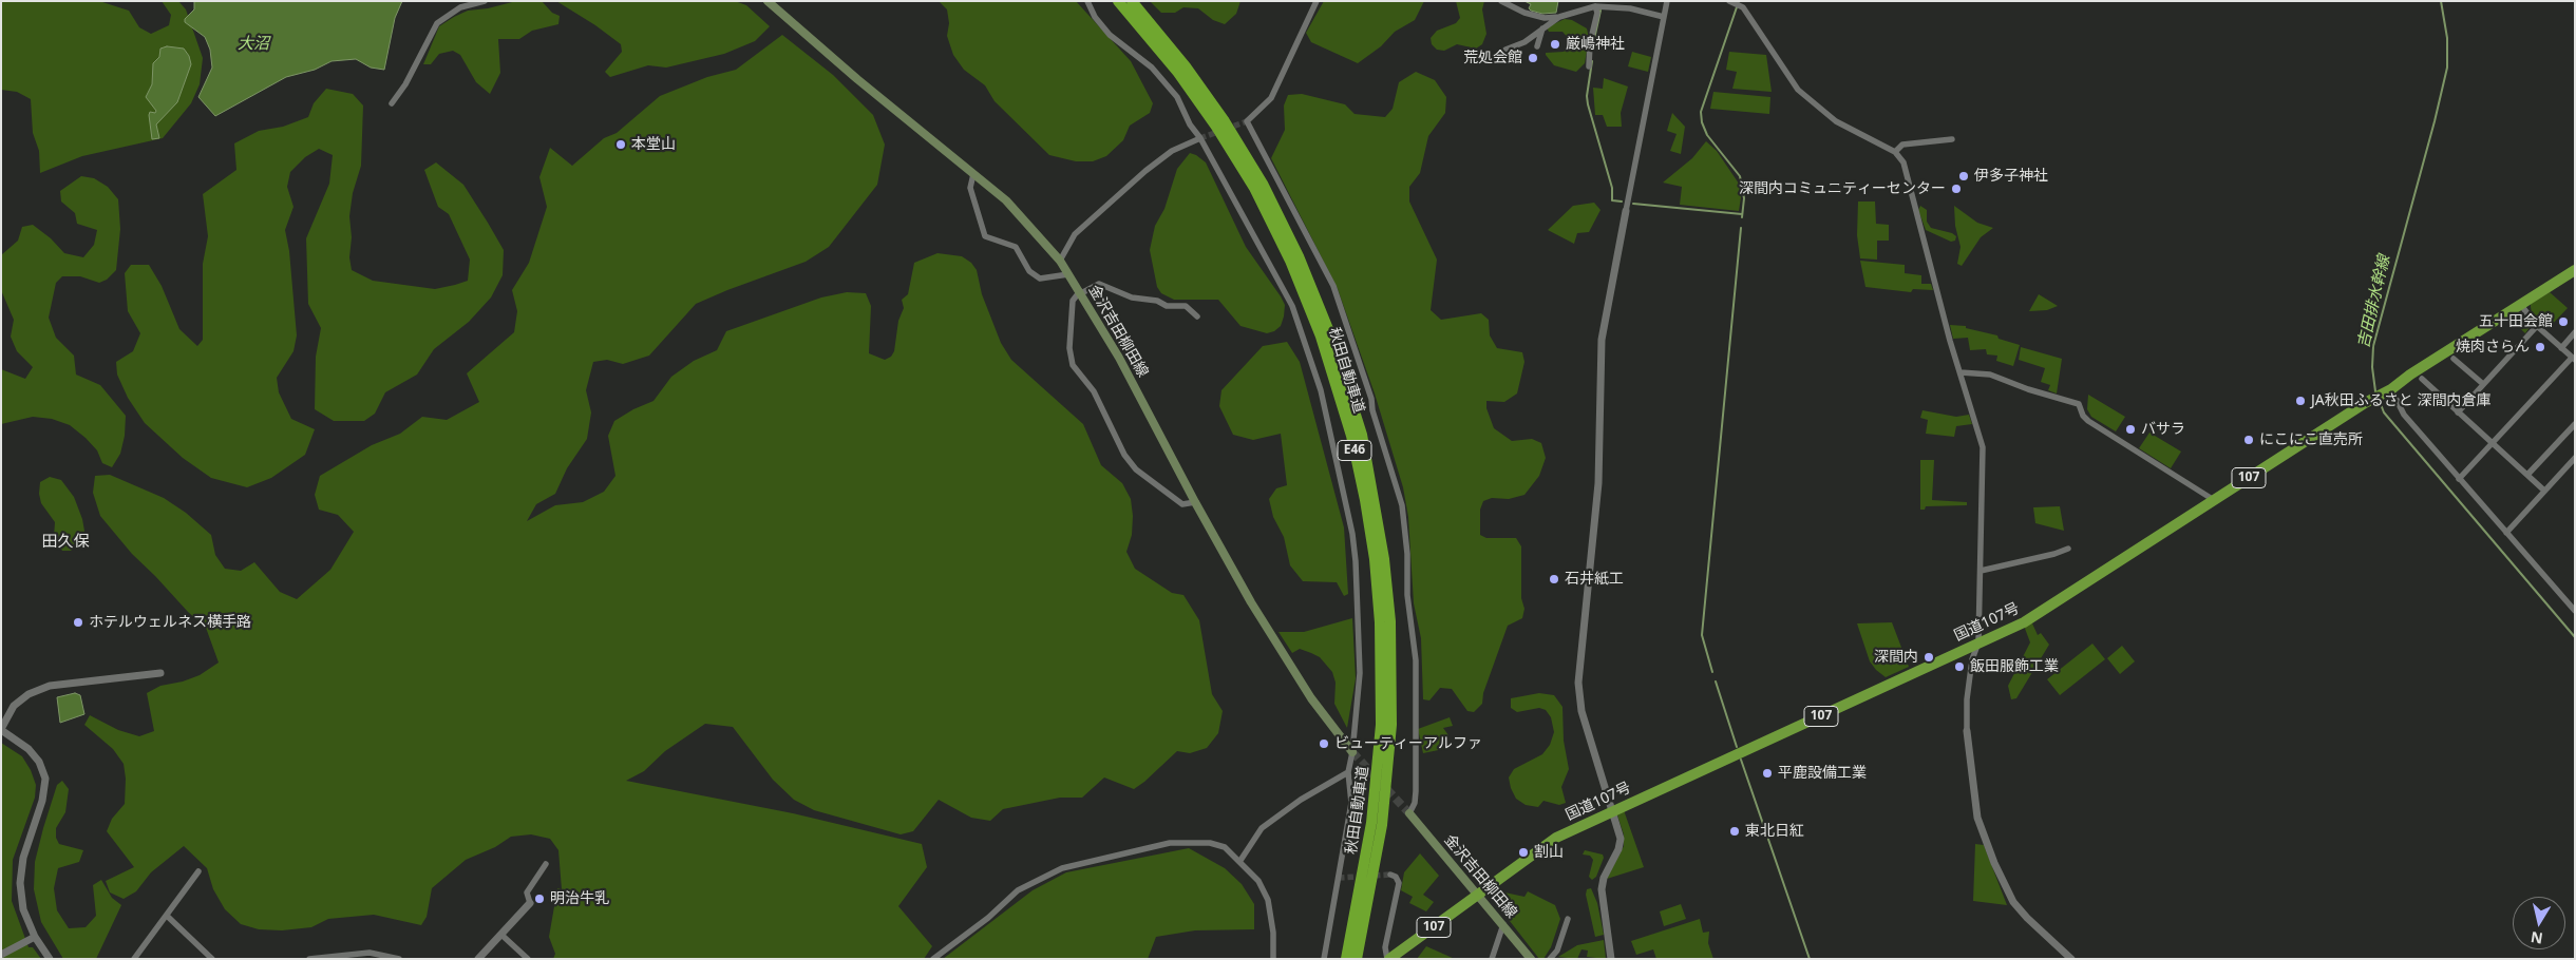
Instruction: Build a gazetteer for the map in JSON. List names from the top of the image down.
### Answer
{
  "streets": {
    "highway": [
      "秋田自動車道",
      "E46",
      "107",
      "国道107号"
    ],
    "main road": ["金沢吉田柳田線"]
  },
  "crossings": [
    ["金沢吉田柳田線", "国道107号"]
  ],
  "districts": ["田久保"],
  "water": ["大沼", "吉田排水幹線"],
  "places": [
    "厳嶋神社",
    "荒処会館",
    "本堂山",
    "伊多子神社",
    "深間内コミュニティーセンター",
    "五十田会館",
    "焼肉さらん",
    "JA秋田ふるさと 深間内倉庫",
    "バサラ",
    "にこにこ直売所",
    "石井紙工",
    "ホテルウェルネス横手路",
    "深間内",
    "飯田服飾工業",
    "ビューティーアルファ",
    "平鹿設備工業",
    "東北日紅",
    "割山",
    "明治牛乳"
  ],
  "north": "bottom"
}
